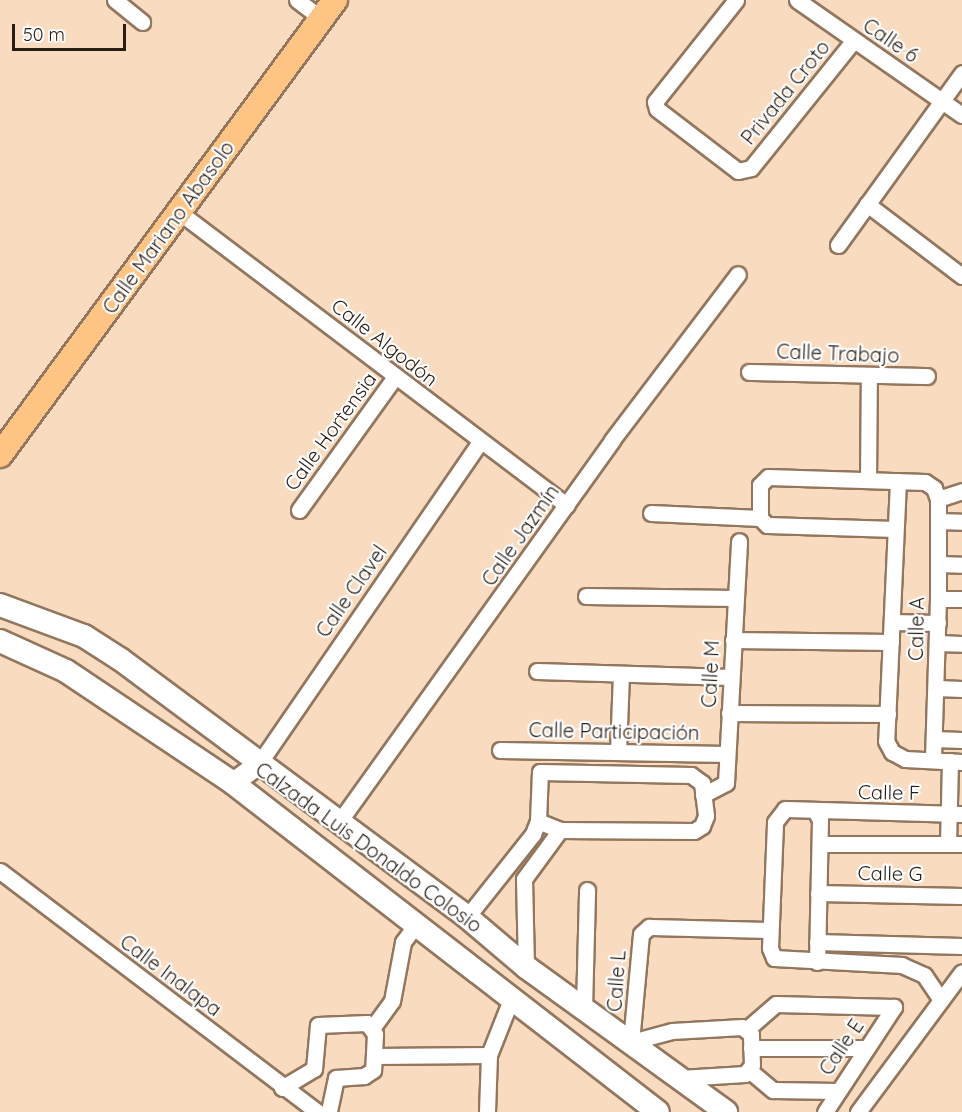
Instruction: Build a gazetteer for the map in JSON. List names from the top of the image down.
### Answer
{
  "streets": {
    "main road": ["Calle Mariano Abasolo", "Calzada Luis Donaldo Colosio"],
    "street": [
      "Calle 6",
      "Privada Croto",
      "Calle Algodón",
      "Calle Trabajo",
      "Calle Hortensia",
      "Calle Jazmín",
      "Calle Clavel",
      "Calle A",
      "Calle M",
      "Calle Participación",
      "Calle F",
      "Calle G",
      "Calle Inalapa",
      "Calle L",
      "Calle E"
    ]
  },
  "crossings": [
    ["Calle 6", "Privada Croto"],
    ["Calle Mariano Abasolo", "Calle Algodón"],
    ["Calle Algodón", "Calle Hortensia"],
    ["Calle Algodón", "Calle Jazmín"],
    ["Calle Algodón", "Calle Clavel"],
    ["Calle Jazmín", "Calzada Luis Donaldo Colosio"],
    ["Calle Clavel", "Calzada Luis Donaldo Colosio"],
    ["Calle M", "Calle Participación"],
    ["Calle F", "Calle L"],
    ["Calzada Luis Donaldo Colosio", "Calle L"]
  ],
  "scale_bar": "50 m"
}
